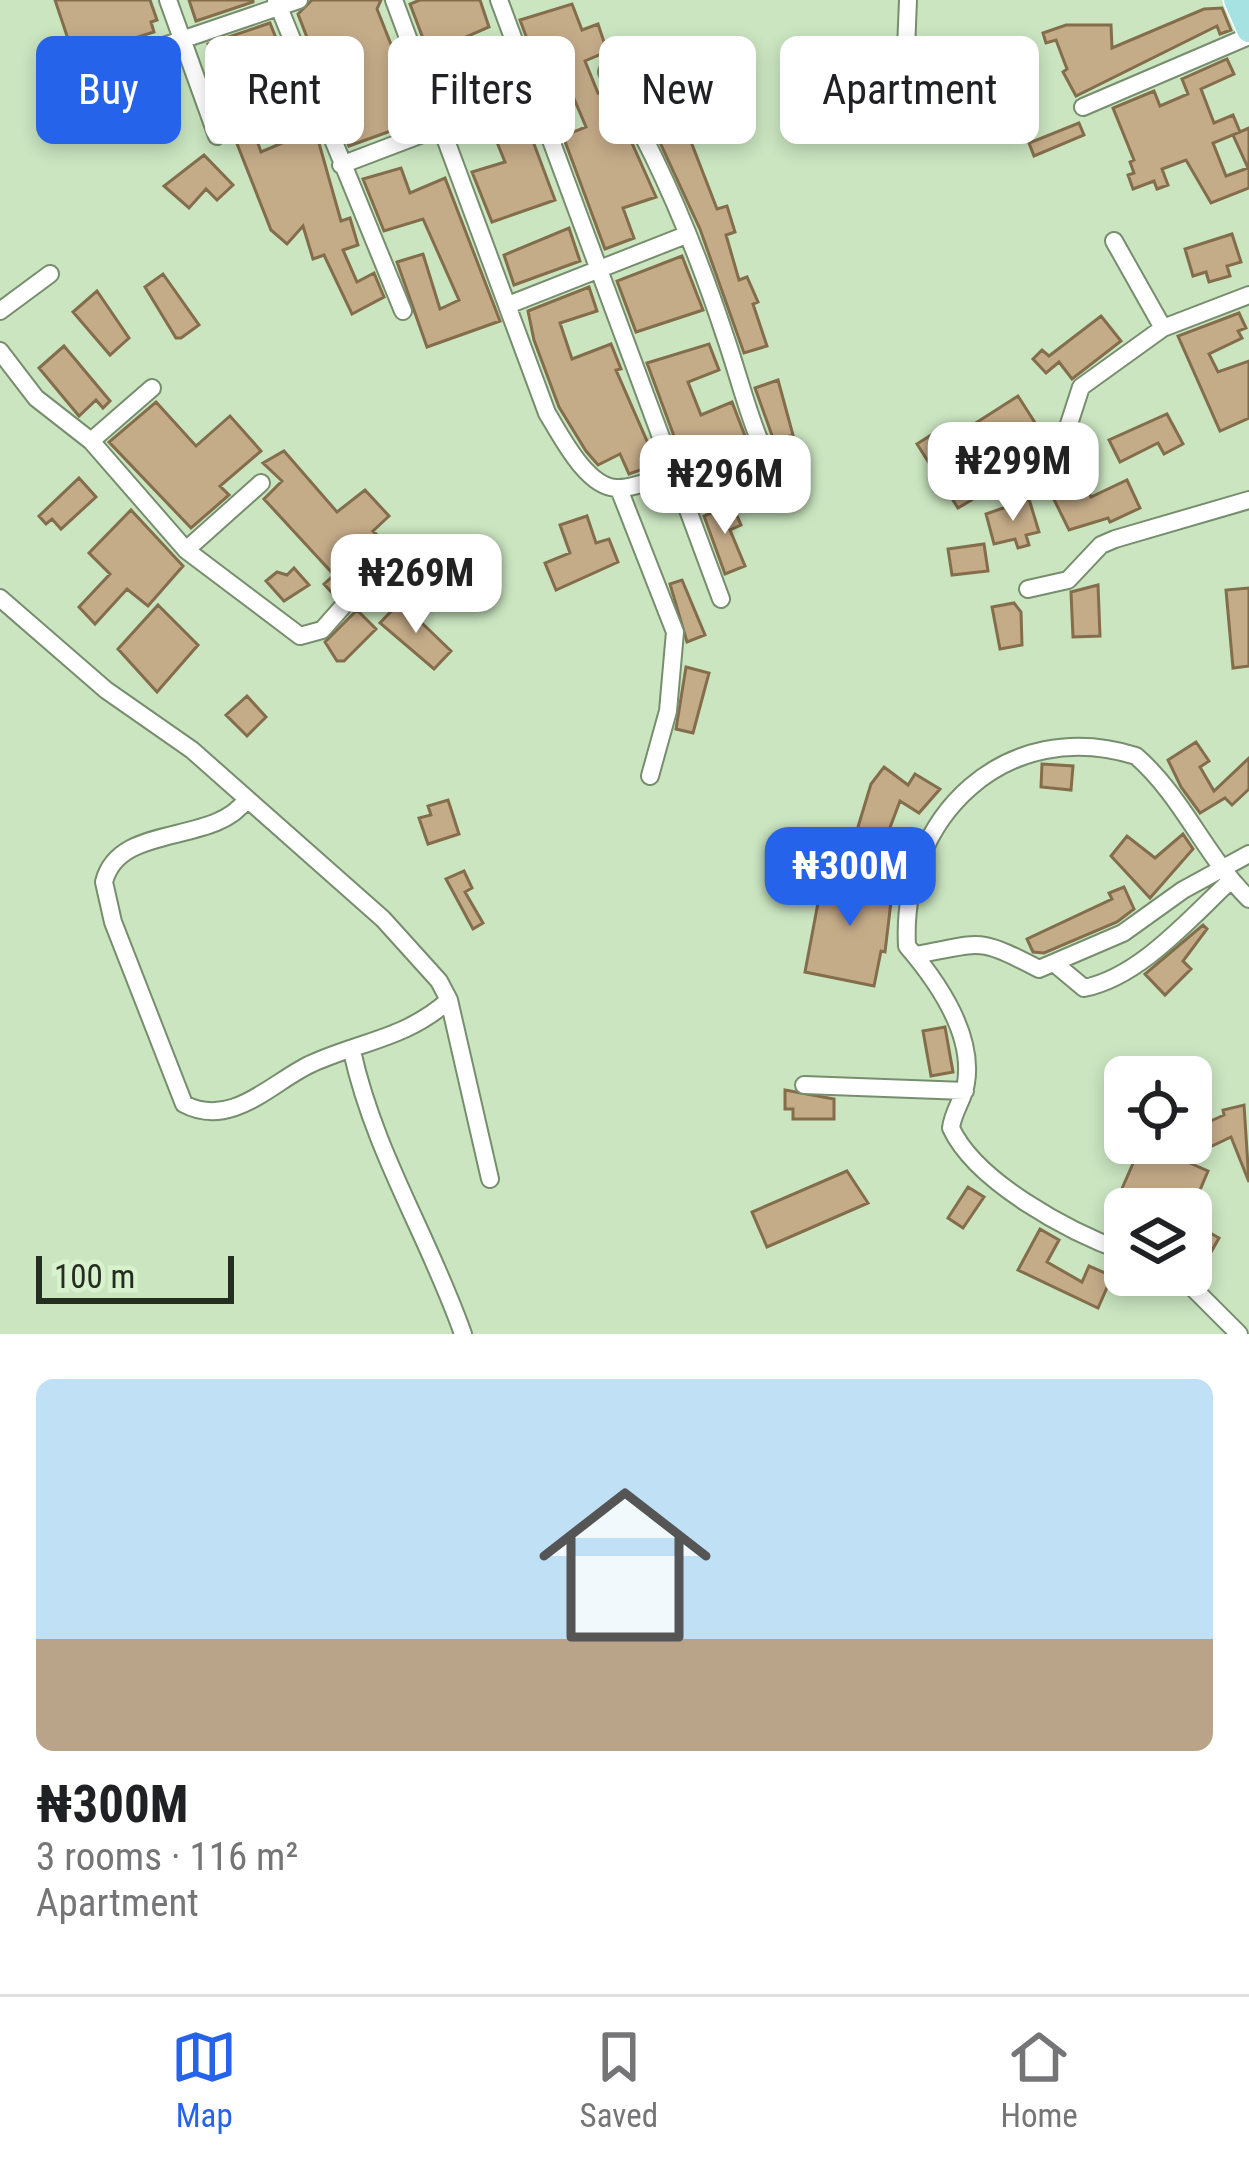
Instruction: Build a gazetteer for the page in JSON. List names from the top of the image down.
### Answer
{
  "scale_bar": "100 m",
  "page": {
    "chip": [
      "Buy",
      "Rent",
      "Filters",
      "New",
      "Apartment"
    ],
    "price": [
      "₦299M",
      "₦296M",
      "₦269M",
      "₦300M"
    ],
    "scale": "100 m",
    "list": [
      {
        "name": "₦300M",
        "note": "3 rooms · 116 m² · Apartment"
      }
    ],
    "tabs": ["Map", "Saved", "Home"]
  }
}
